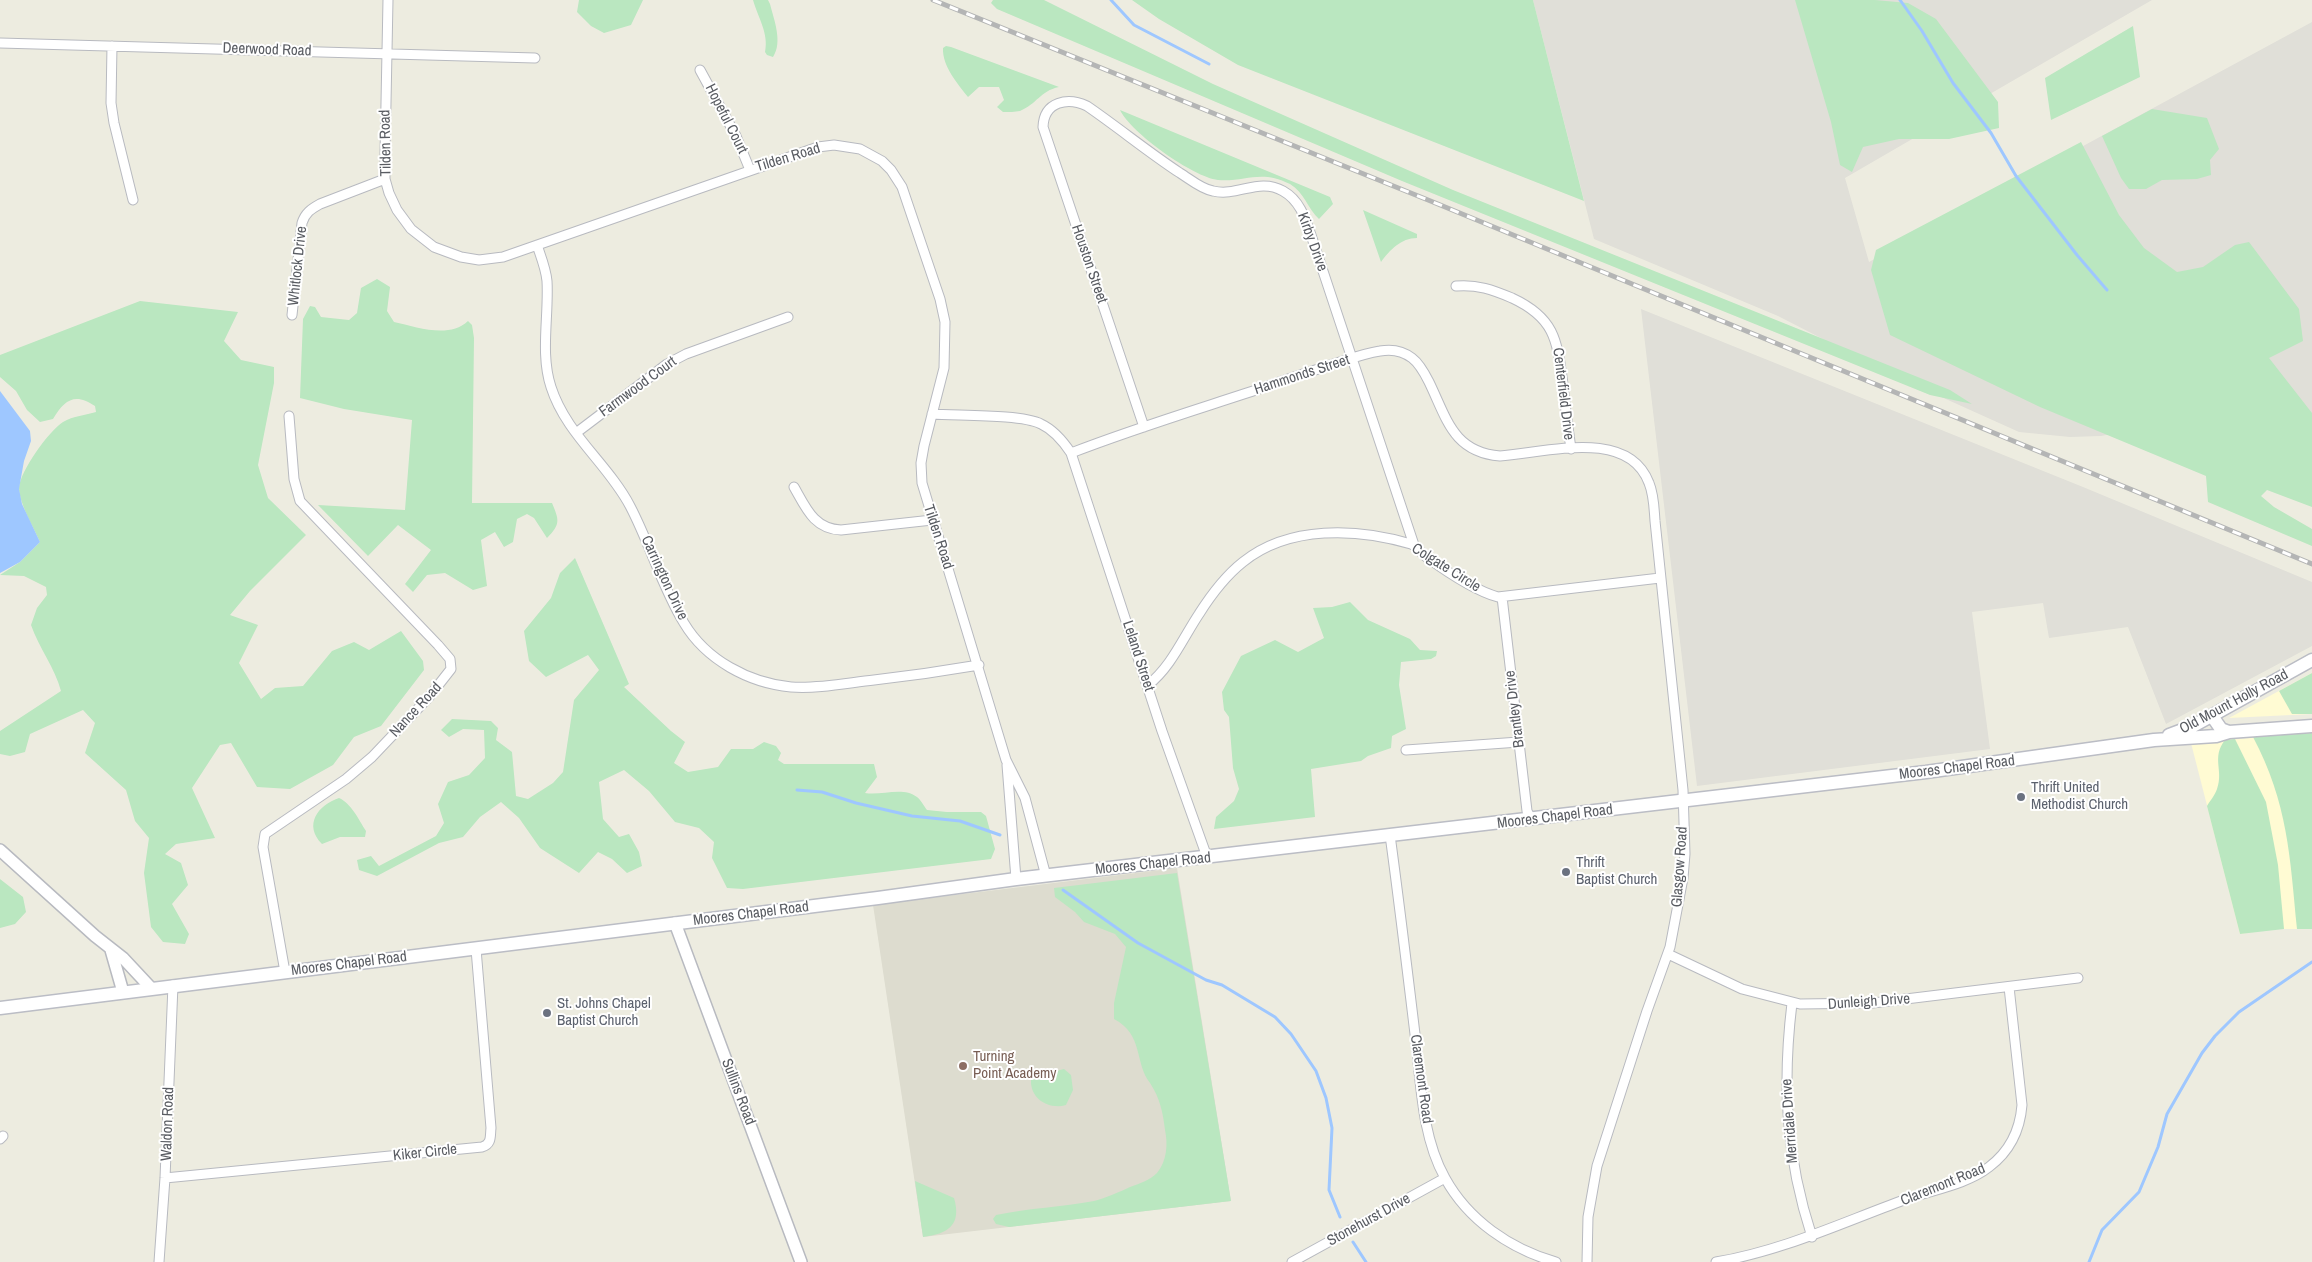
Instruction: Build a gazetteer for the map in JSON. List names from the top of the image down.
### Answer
{
  "streets": {
    "main road": ["Old Mount Holly Road", "Moores Chapel Road"],
    "street": [
      "Deerwood Road",
      "Hopeful Court",
      "Tilden Road",
      "Kirby Drive",
      "Houston Street",
      "Whitlock Drive",
      "Hammonds Street",
      "Farmwood Court",
      "Centerfield Drive",
      "Colgate Circle",
      "Carrington Drive",
      "Leland Street",
      "Brantley Drive",
      "Nance Road",
      "Glasgow Road",
      "Dunleigh Drive",
      "Claremont Road",
      "Sullins Road",
      "Merridale Drive",
      "Waldon Road",
      "Kiker Circle",
      "Stonehurst Drive"
    ]
  },
  "crossings": [
    ["Deerwood Road", "Tilden Road"],
    ["Hopeful Court", "Tilden Road"],
    ["Tilden Road", "Whitlock Drive"],
    ["Tilden Road", "Carrington Drive"],
    ["Tilden Road", "Moores Chapel Road"],
    ["Kirby Drive", "Houston Street"],
    ["Kirby Drive", "Hammonds Street"],
    ["Kirby Drive", "Colgate Circle"],
    ["Houston Street", "Hammonds Street"],
    ["Hammonds Street", "Centerfield Drive"],
    ["Hammonds Street", "Leland Street"],
    ["Hammonds Street", "Glasgow Road"],
    ["Farmwood Court", "Carrington Drive"],
    ["Colgate Circle", "Leland Street"],
    ["Colgate Circle", "Brantley Drive"],
    ["Colgate Circle", "Glasgow Road"],
    ["Leland Street", "Moores Chapel Road"],
    ["Old Mount Holly Road", "Moores Chapel Road"],
    ["Brantley Drive", "Moores Chapel Road"],
    ["Nance Road", "Moores Chapel Road"],
    ["Moores Chapel Road", "Glasgow Road"],
    ["Moores Chapel Road", "Claremont Road"],
    ["Moores Chapel Road", "Sullins Road"],
    ["Moores Chapel Road", "Waldon Road"],
    ["Moores Chapel Road", "Kiker Circle"],
    ["Glasgow Road", "Dunleigh Drive"],
    ["Dunleigh Drive", "Claremont Road"],
    ["Dunleigh Drive", "Merridale Drive"],
    ["Claremont Road", "Merridale Drive"],
    ["Claremont Road", "Stonehurst Drive"],
    ["Waldon Road", "Kiker Circle"]
  ],
  "places": [
    "Thrift United Methodist Church",
    "Thrift Baptist Church",
    "St. Johns Chapel Baptist Church",
    "Turning Point Academy"
  ]
}
